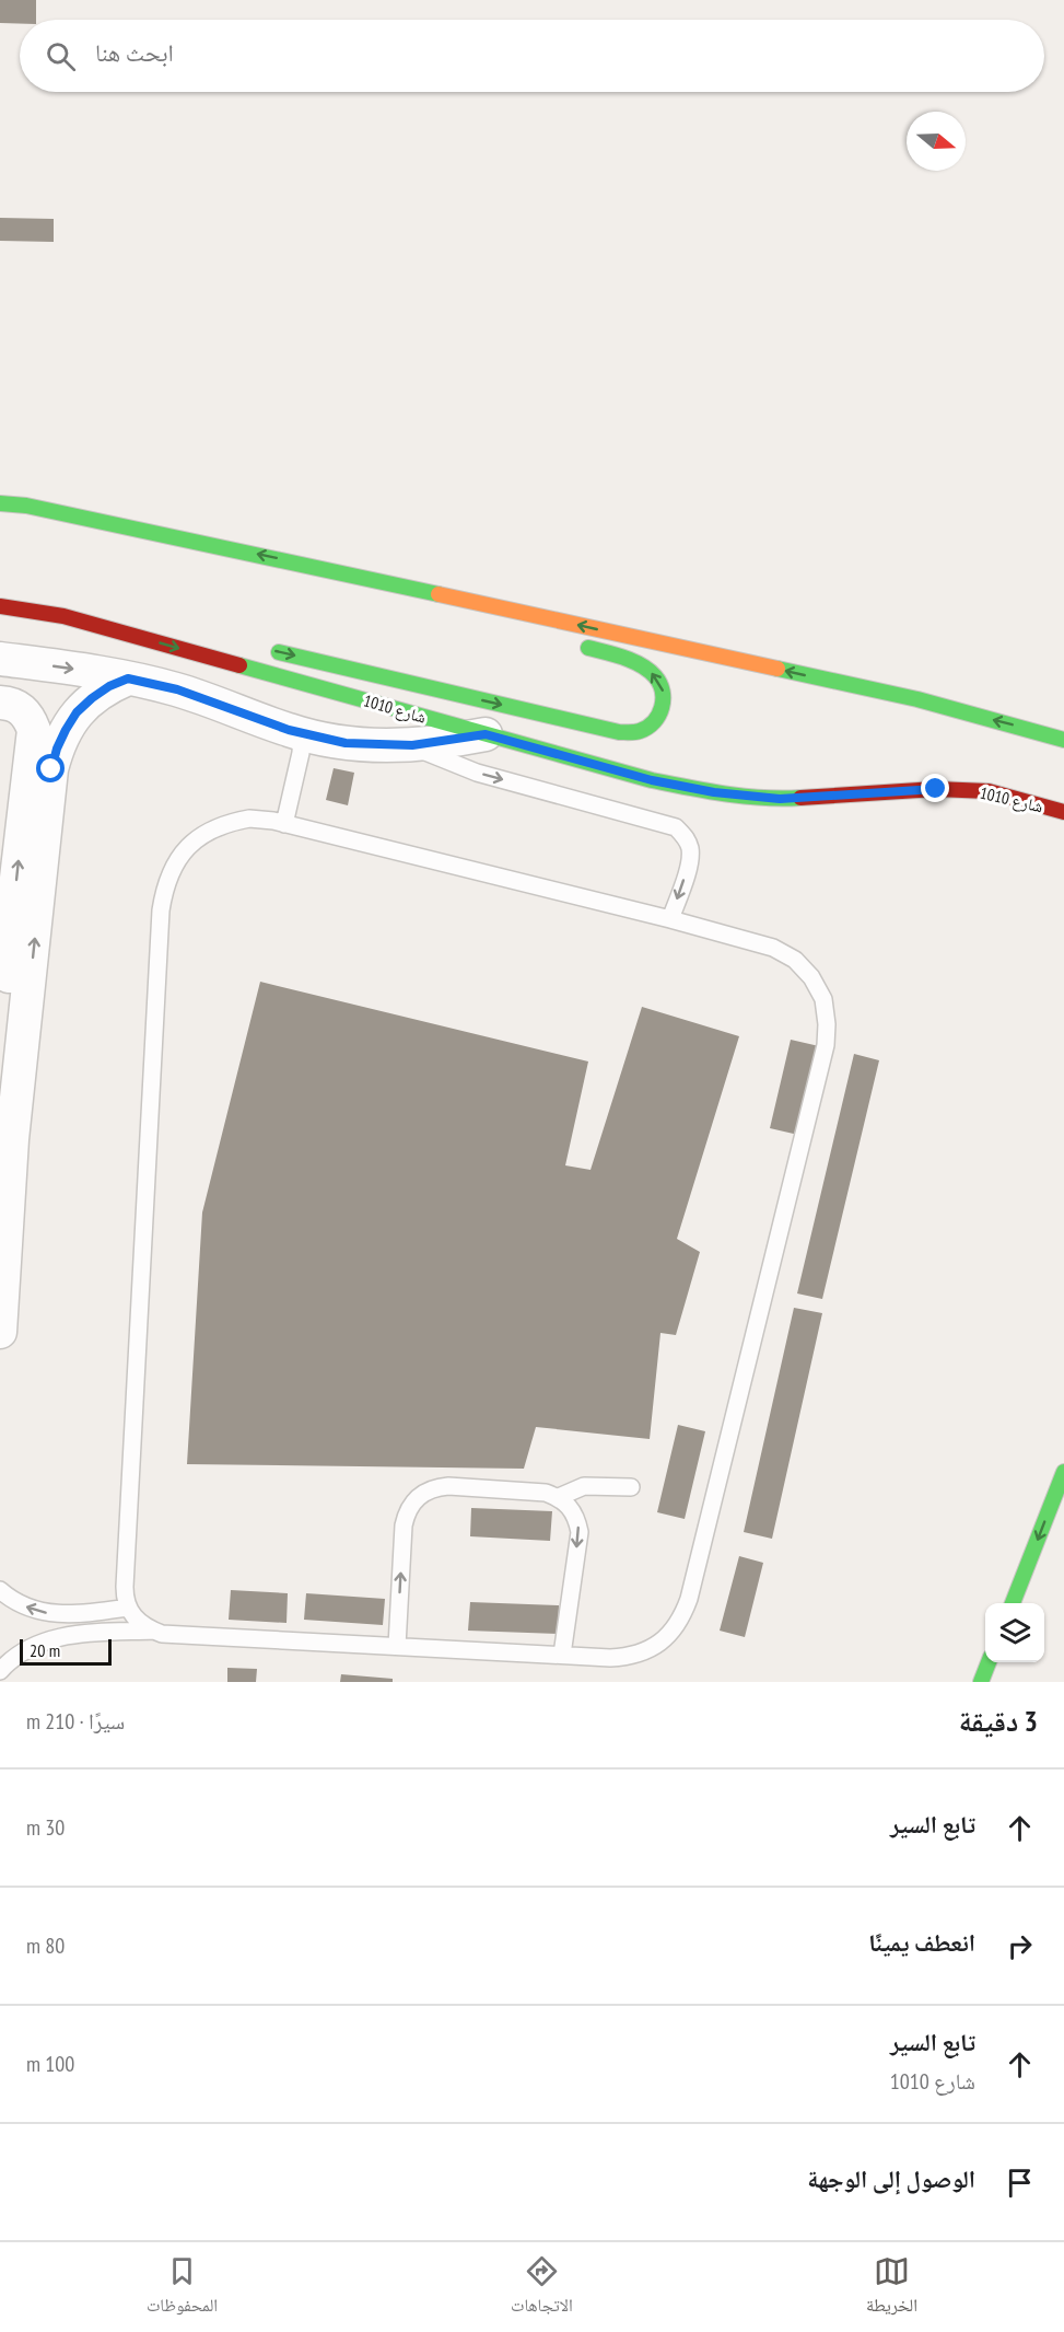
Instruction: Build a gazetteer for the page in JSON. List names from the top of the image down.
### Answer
{
  "streets": {
    "main road": ["شارع 1010"]
  },
  "scale_bar": "20 m",
  "north": "right",
  "page": {
    "search": "ابحث هنا",
    "scale": "20 m",
    "heading": ["3 دقيقة", "سيرًا · 210 m"],
    "list": [
      ["تابع السير", "30 m"],
      ["انعطف يمينًا", "80 m"],
      ["تابع السير", "شارع 1010", "100 m"],
      "الوصول إلى الوجهة"
    ],
    "nav": ["الخريطة", "الاتجاهات", "المحفوظات"]
  }
}
